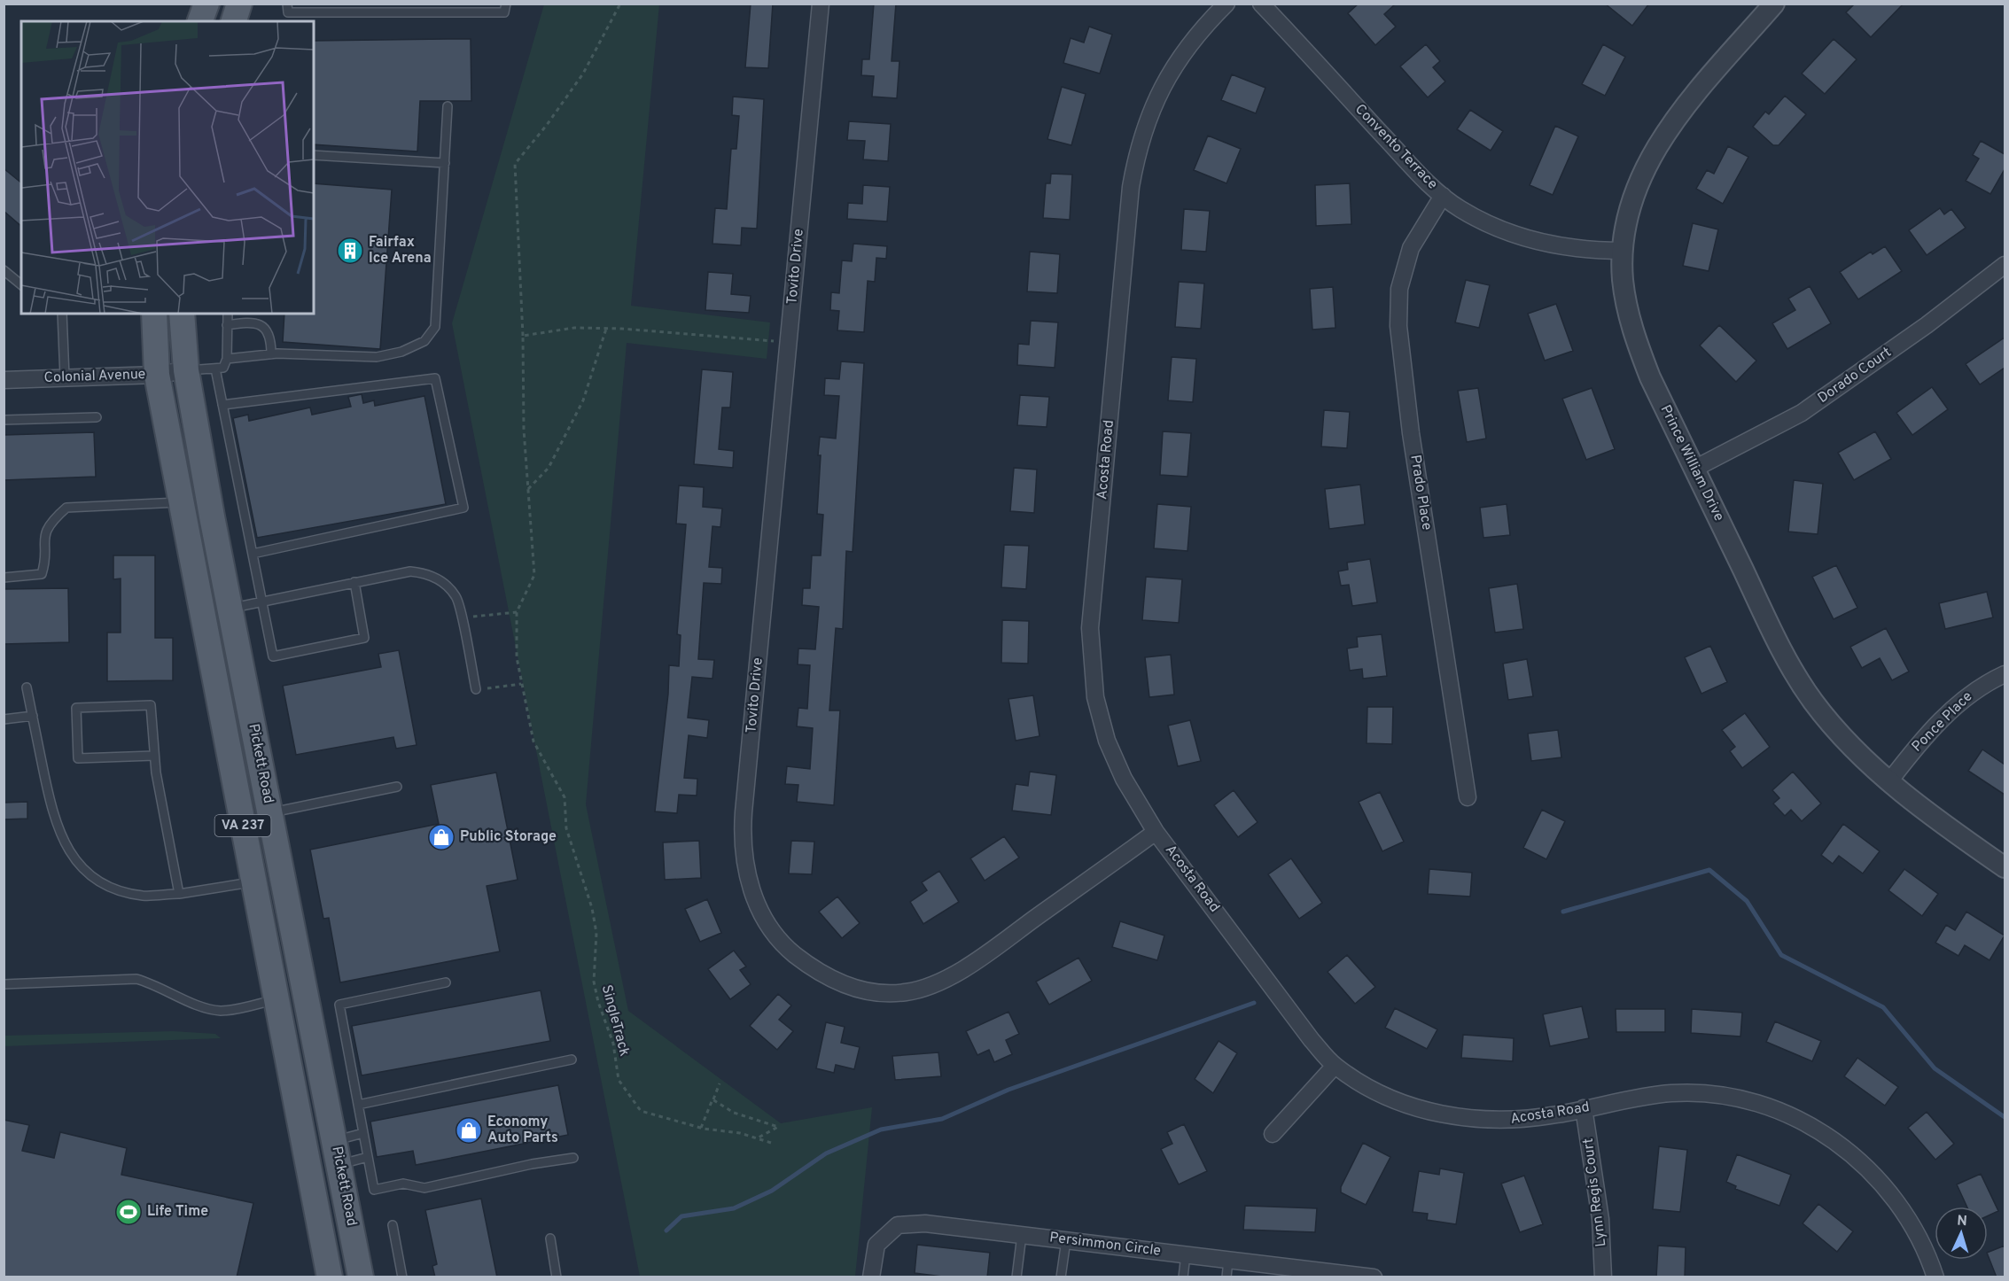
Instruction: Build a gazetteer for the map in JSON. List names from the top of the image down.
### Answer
{
  "streets": {
    "main road": ["Pickett Road", "VA 237"],
    "street": [
      "Convento Terrace",
      "Tovito Drive",
      "Dorado Court",
      "Colonial Avenue",
      "Acosta Road",
      "Prince William Drive",
      "Prado Place",
      "Ponce Place",
      "Lynn Regis Court",
      "Persimmon Circle"
    ],
    "path": ["SingleTrack"]
  },
  "crossings": [
    ["Convento Terrace", "Prince William Drive"],
    ["Convento Terrace", "Prado Place"],
    ["Tovito Drive", "Acosta Road"],
    ["Dorado Court", "Prince William Drive"],
    ["Colonial Avenue", "Pickett Road"],
    ["Acosta Road", "Lynn Regis Court"],
    ["Prince William Drive", "Ponce Place"]
  ],
  "places": {
    "building": ["Fairfax Ice Arena"],
    "shop": ["Public Storage", "Economy Auto Parts"],
    "sports": ["Life Time"]
  },
  "north": "top"
}
